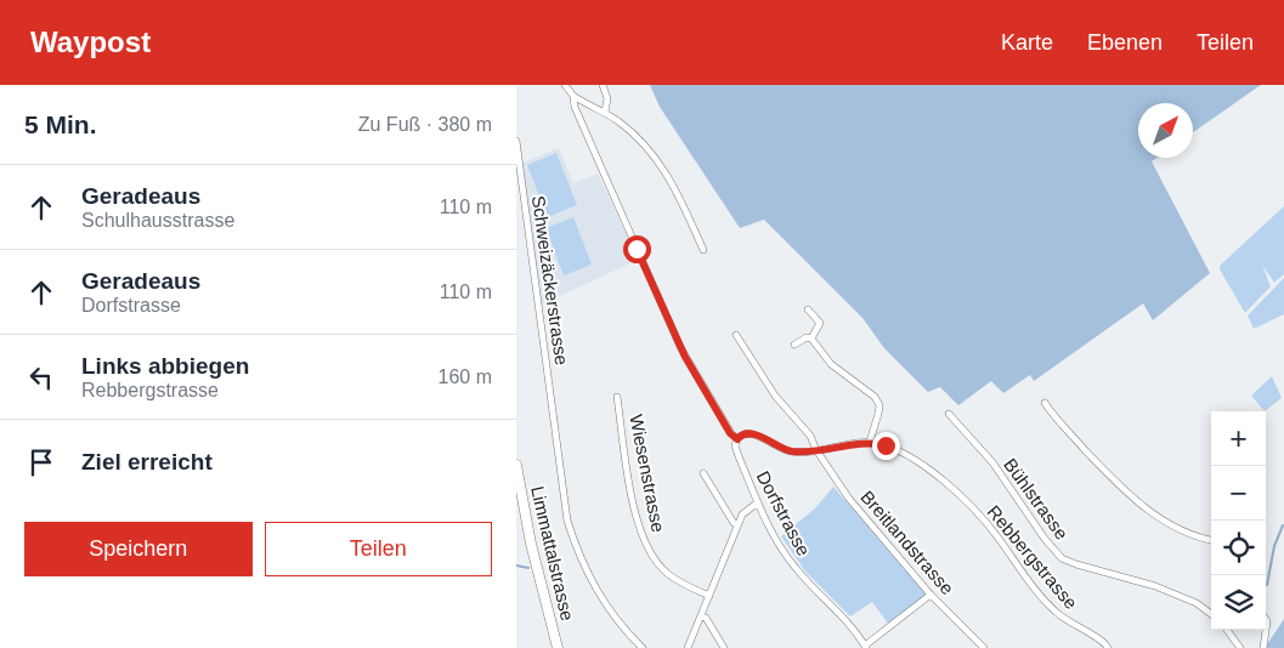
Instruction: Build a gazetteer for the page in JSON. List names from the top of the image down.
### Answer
{
  "streets": {
    "main road": ["Limmattalstrasse"],
    "street": [
      "Schweizäckerstrasse",
      "Wiesenstrasse",
      "Bühlstrasse",
      "Dorfstrasse",
      "Breitlandstrasse",
      "Rebbergstrasse"
    ]
  },
  "crossings": [
    ["Dorfstrasse", "Rebbergstrasse"],
    ["Breitlandstrasse", "Rebbergstrasse"]
  ],
  "north": "top right",
  "page": {
    "header": "Waypost",
    "nav": ["Karte", "Ebenen", "Teilen"],
    "heading": ["5 Min.", "Zu Fuß · 380 m"],
    "list": [
      ["Geradeaus", "Schulhausstrasse", "110 m"],
      ["Geradeaus", "Dorfstrasse", "110 m"],
      ["Links abbiegen", "Rebbergstrasse", "160 m"],
      "Ziel erreicht"
    ],
    "map_buttons": ["+", "−"],
    "buttons": ["Speichern", "Teilen"]
  }
}
